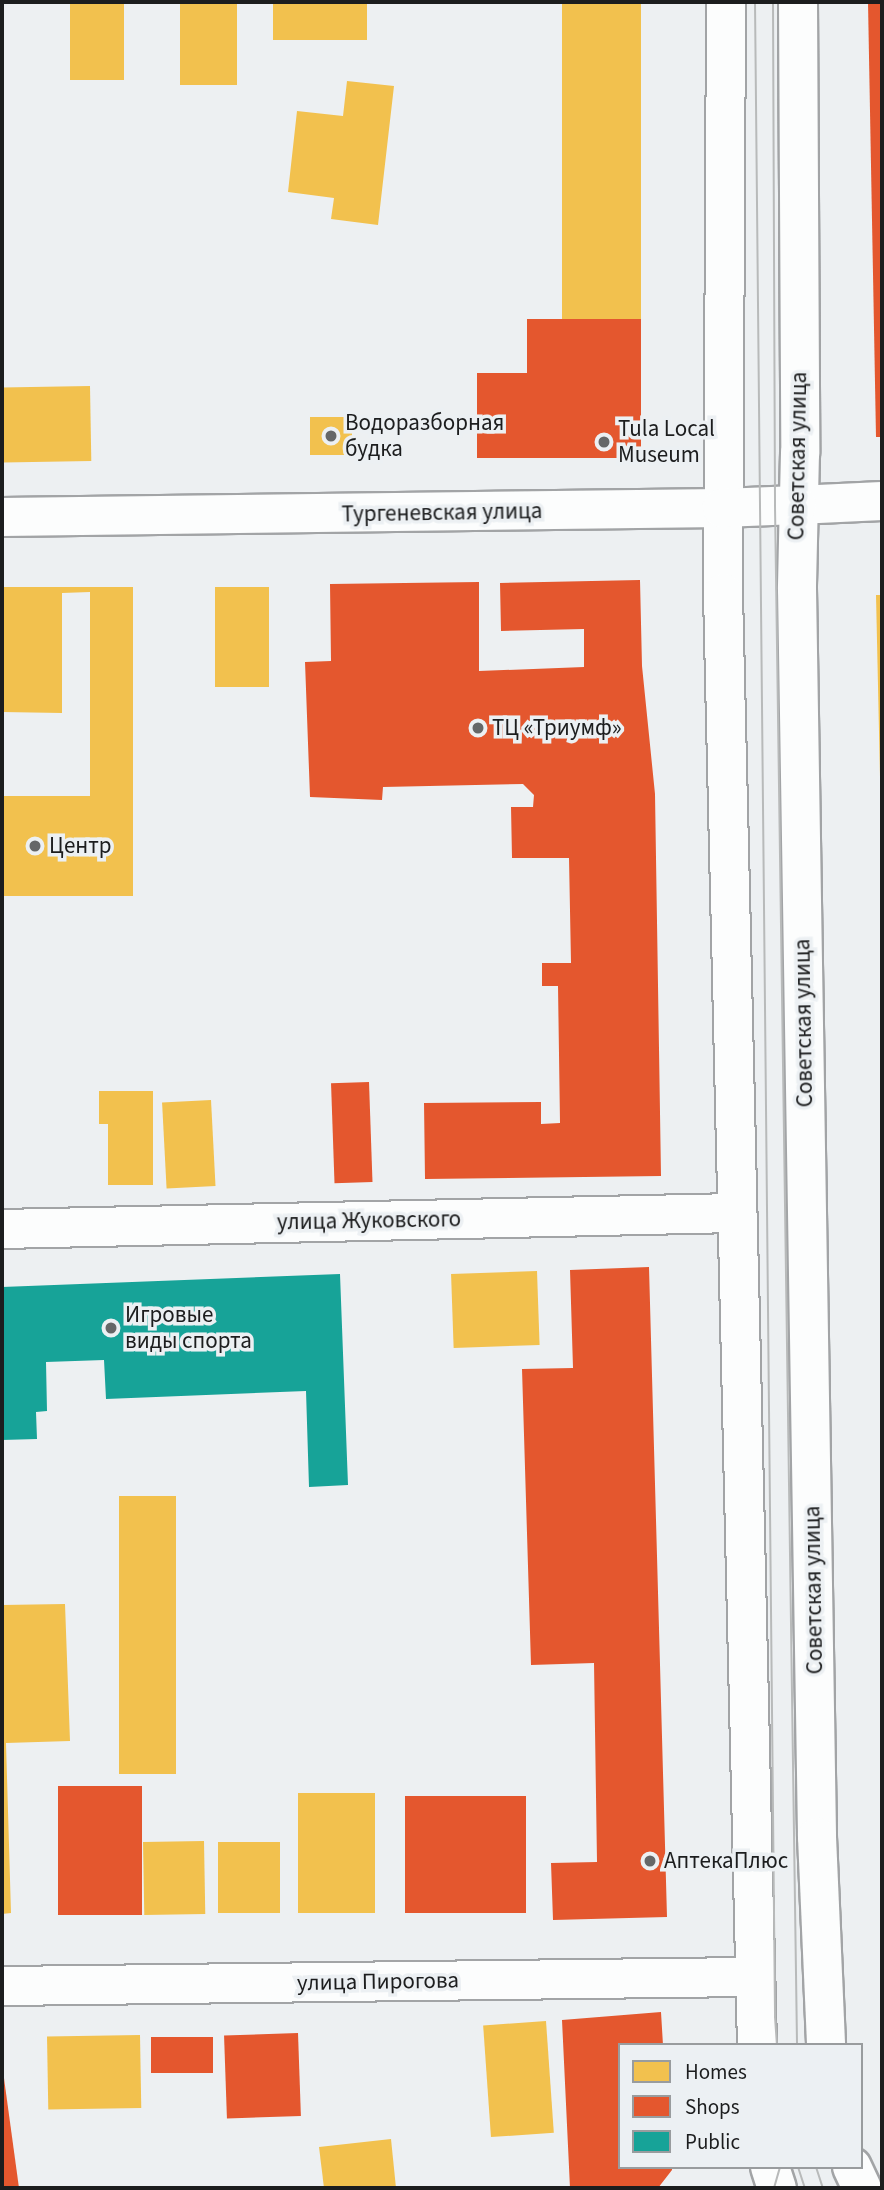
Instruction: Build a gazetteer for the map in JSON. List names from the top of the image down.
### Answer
{
  "streets": {
    "main road": [
      "Советская улица",
      "Тургеневская улица",
      "улица Жуковского",
      "улица Пирогова"
    ]
  },
  "crossings": [
    ["Советская улица", "Тургеневская улица"]
  ],
  "places": [
    "Водоразборная будка",
    "Tula Local Museum",
    "ТЦ «Триумф»",
    "Центр",
    "Игровые виды спорта",
    "АптекаПлюс"
  ],
  "legend": ["Homes", "Shops", "Public"]
}
